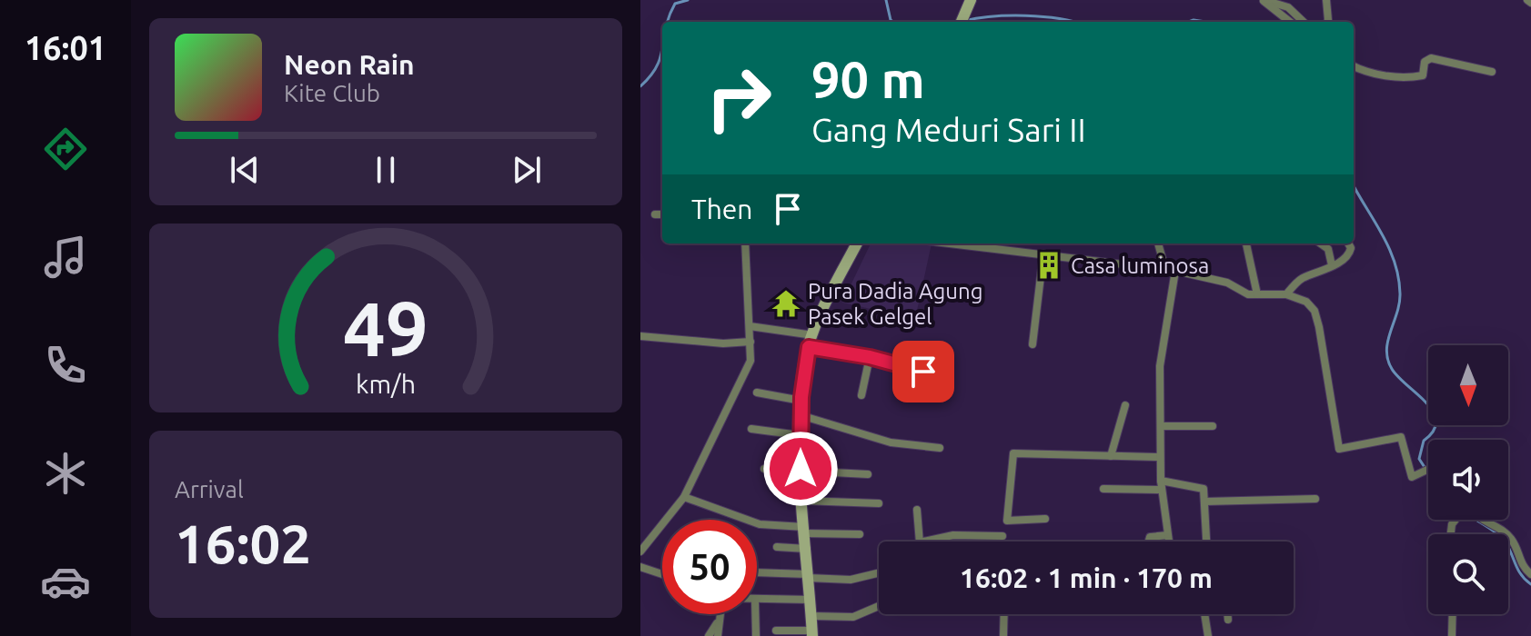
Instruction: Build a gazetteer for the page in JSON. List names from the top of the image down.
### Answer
{
  "places": {
    "building": ["Casa luminosa"],
    "temple": ["Pura Dadia Agung Pasek Gelgel"]
  },
  "north": "bottom",
  "page": {
    "tabs": "16:01",
    "turn": ["90 m", "Gang Meduri Sari II"],
    "song": ["Neon Rain", "Kite Club"],
    "then": "Then",
    "tile": ["Arrival", "16:02"],
    "limit": "50",
    "trip": "16:02 · 1 min · 170 m",
    "gauge": ["49", "km/h"]
  }
}
